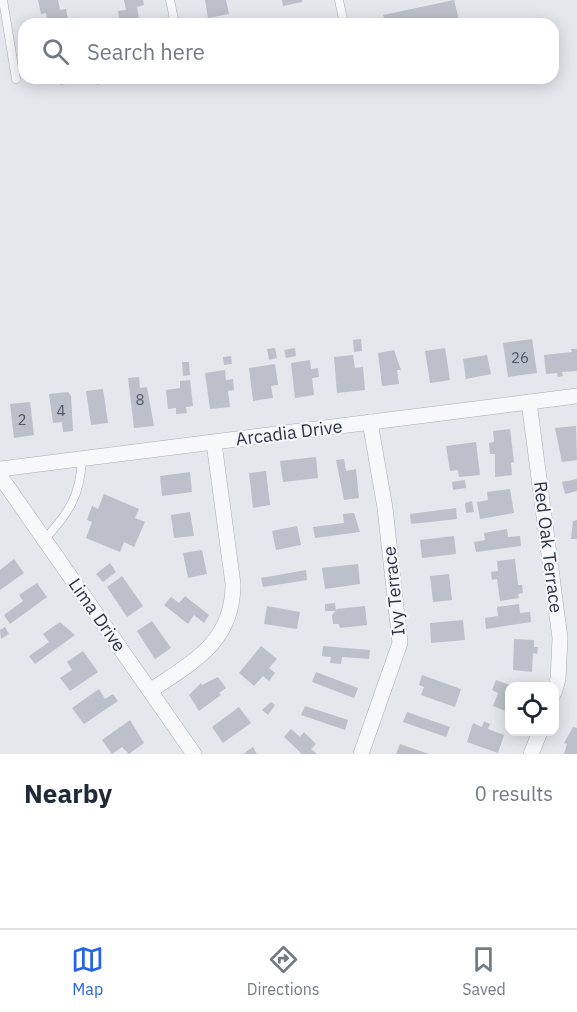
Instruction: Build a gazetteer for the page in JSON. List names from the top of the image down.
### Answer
{
  "streets": {
    "street": [
      "Arcadia Drive",
      "Red Oak Terrace",
      "Ivy Terrace",
      "Lima Drive"
    ]
  },
  "crossings": [
    ["Arcadia Drive", "Red Oak Terrace"],
    ["Arcadia Drive", "Ivy Terrace"]
  ],
  "house_numbers": [
    "26",
    "8",
    "4",
    "2"
  ],
  "page": {
    "search": "Search here",
    "heading": ["Nearby", "0 results"],
    "nav": ["Map", "Directions", "Saved"]
  }
}
